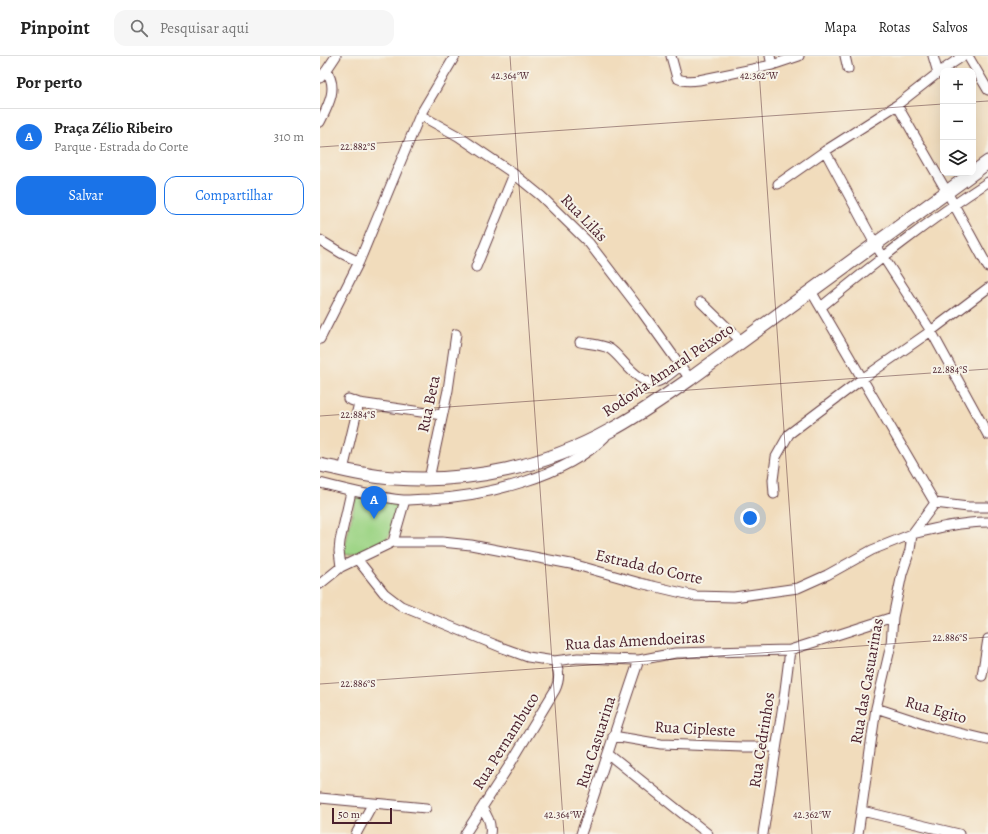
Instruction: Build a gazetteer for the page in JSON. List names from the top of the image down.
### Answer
{
  "streets": {
    "highway": ["Rodovia Amaral Peixoto"],
    "street": [
      "Rua Lilás",
      "Rua Beta",
      "Estrada do Corte",
      "Rua das Amendoeiras",
      "Rua das Casuarinas",
      "Rua Egito",
      "Rua Cipleste",
      "Rua Cedrinhos",
      "Rua Pernambuco",
      "Rua Casuarina"
    ]
  },
  "crossings": [
    ["Rua Lilás", "Rodovia Amaral Peixoto"],
    ["Rodovia Amaral Peixoto", "Rua Beta"],
    ["Estrada do Corte", "Rua das Amendoeiras"],
    ["Estrada do Corte", "Rua das Casuarinas"],
    ["Rua das Amendoeiras", "Rua das Casuarinas"],
    ["Rua das Amendoeiras", "Rua Cedrinhos"],
    ["Rua das Amendoeiras", "Rua Pernambuco"],
    ["Rua das Amendoeiras", "Rua Casuarina"],
    ["Rua das Casuarinas", "Rua Egito"],
    ["Rua Cipleste", "Rua Cedrinhos"],
    ["Rua Cipleste", "Rua Casuarina"]
  ],
  "scale_bar": "50 m",
  "page": {
    "header": "Pinpoint",
    "search": "Pesquisar aqui",
    "nav": ["Mapa", "Rotas", "Salvos"],
    "heading": "Por perto",
    "map_buttons": ["+", "−"],
    "list": [
      {
        "mark": "A",
        "name": "Praça Zélio Ribeiro",
        "note": "Parque · Estrada do Corte",
        "value": "310 m"
      }
    ],
    "buttons": ["Salvar", "Compartilhar"],
    "pins": "A",
    "scale": "50 m"
  },
  "coordinates": [
    "42.364°W",
    "42.362°W",
    "22.882°S",
    "22.884°S",
    "22.886°S"
  ]
}
